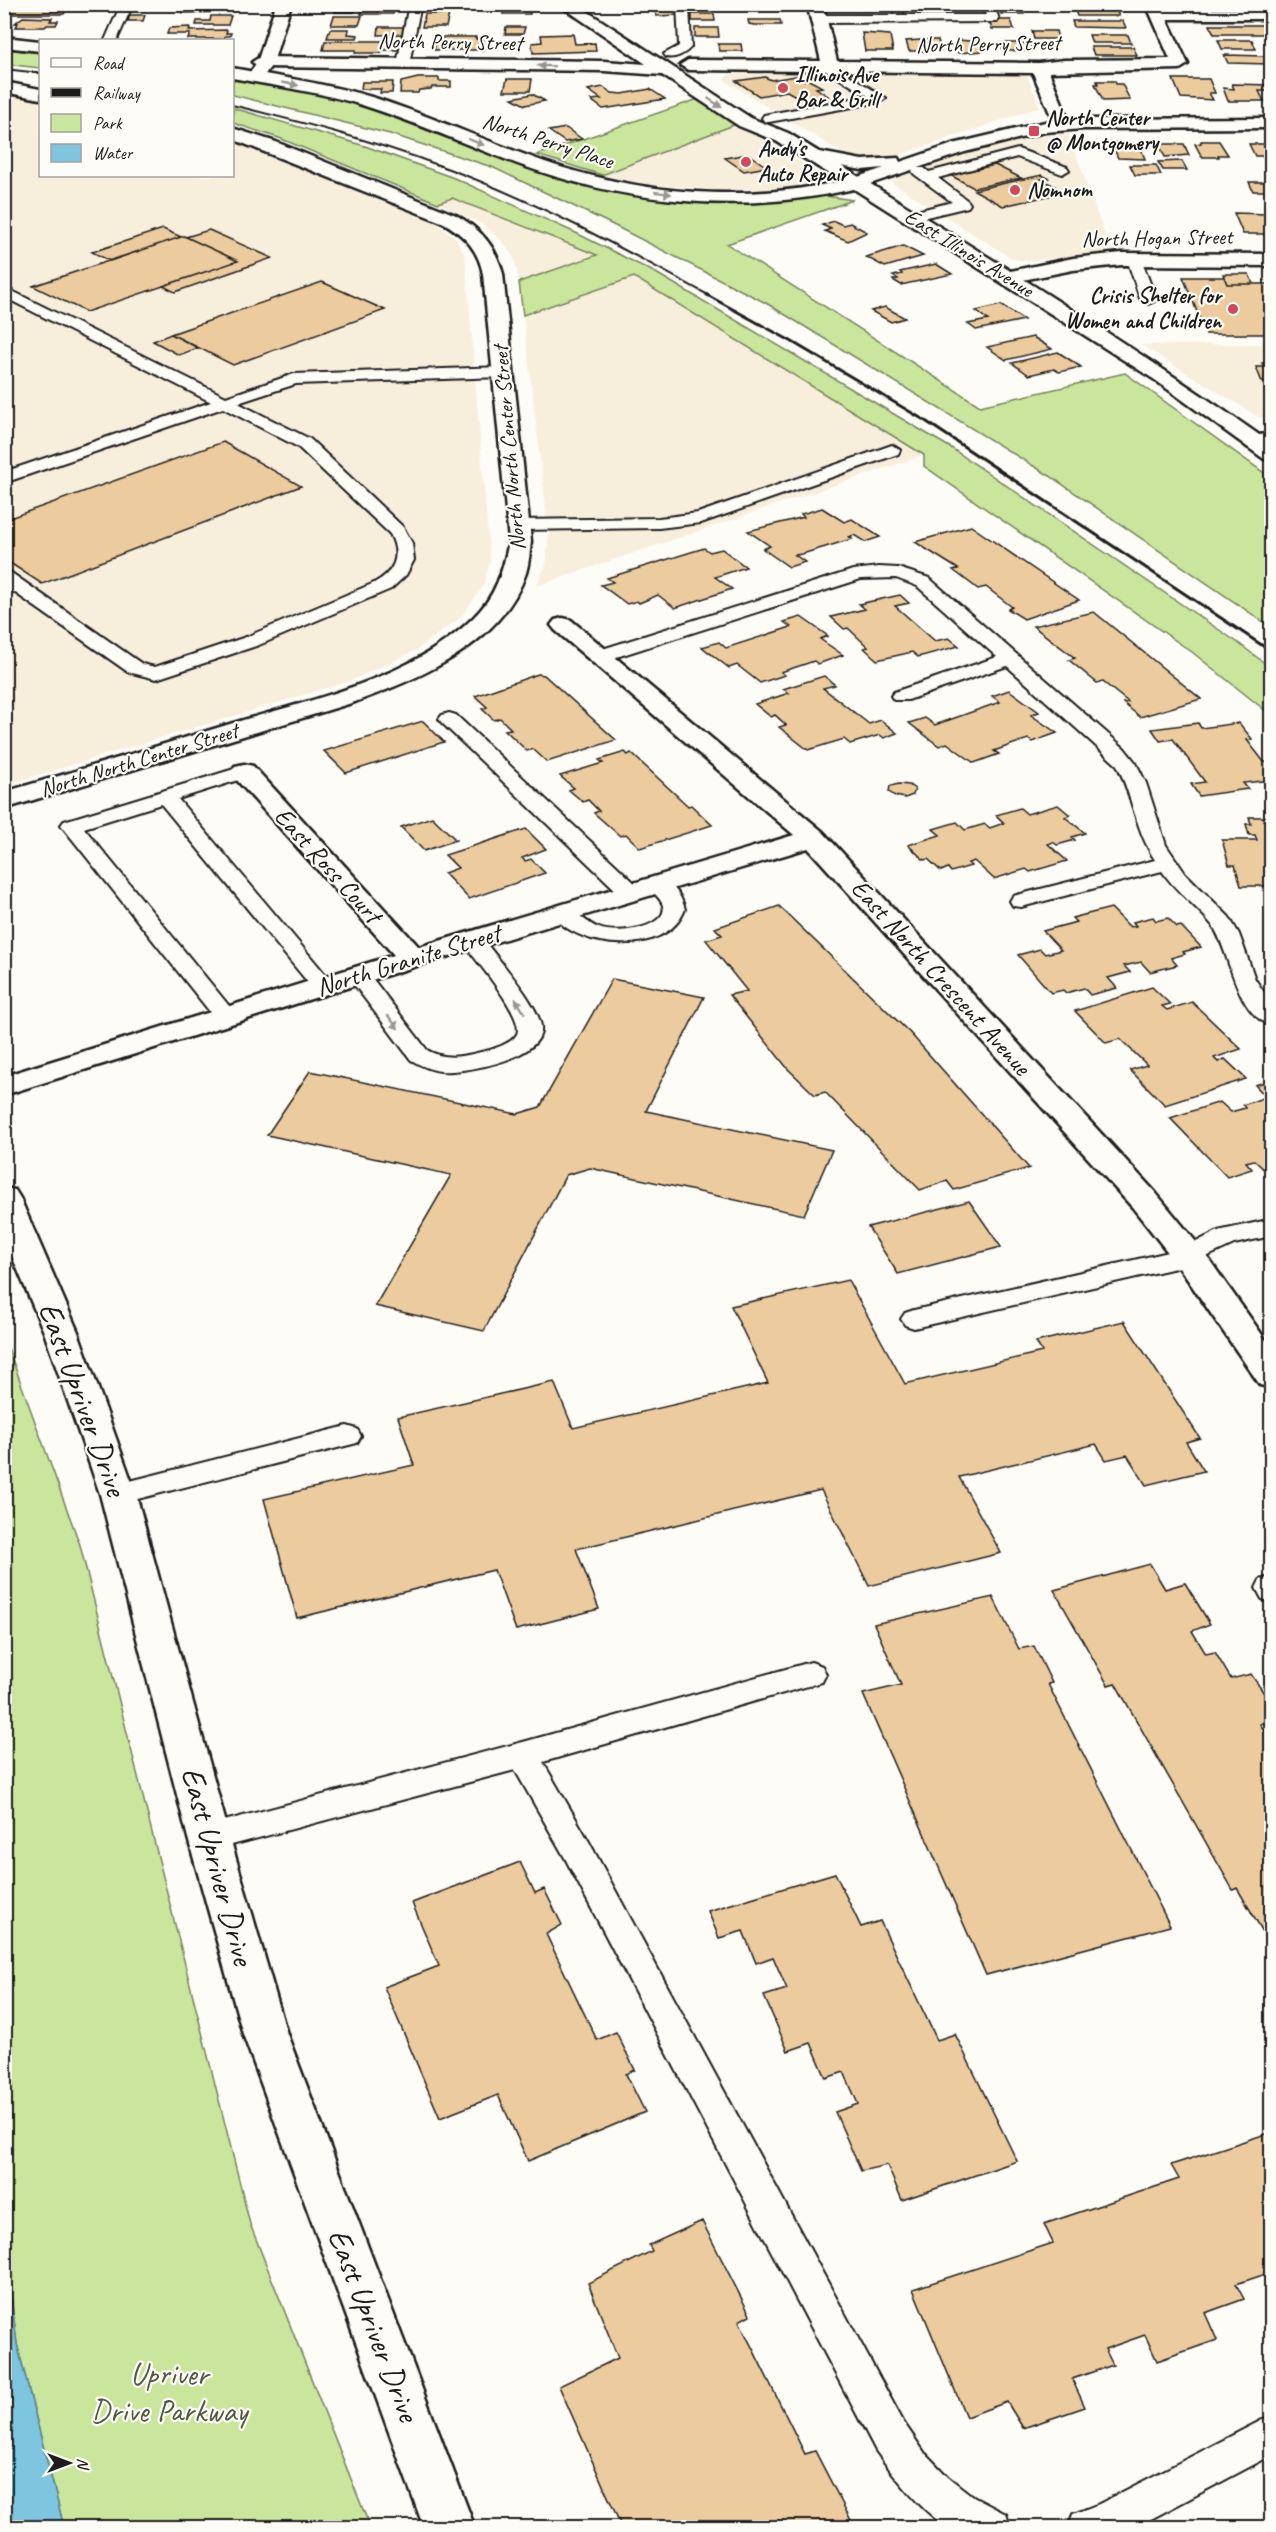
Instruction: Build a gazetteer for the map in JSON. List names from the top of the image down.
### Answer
{
  "streets": {
    "street": [
      "North Perry Street",
      "North Perry Place",
      "North Hogan Street",
      "East Illinois Avenue",
      "North North Center Street",
      "East Ross Court",
      "North Granite Street",
      "East North Crescent Avenue",
      "East Upriver Drive"
    ]
  },
  "crossings": [
    ["North Perry Street", "East Illinois Avenue"],
    ["North Perry Place", "East Illinois Avenue"],
    ["North Hogan Street", "East Illinois Avenue"],
    ["East Ross Court", "North Granite Street"],
    ["North Granite Street", "East North Crescent Avenue"]
  ],
  "one_way": ["North Perry Place"],
  "parks": ["Upriver Drive Parkway"],
  "places": {
    "other": [
      "Illinois Ave Bar & Grill",
      "Andy's Auto Repair",
      "Nomnom",
      "Crisis Shelter for Women and Children"
    ],
    "transit": ["North Center @ Montgomery"]
  },
  "legend": [
    "Road",
    "Railway",
    "Park",
    "Water"
  ],
  "north": "right"
}
